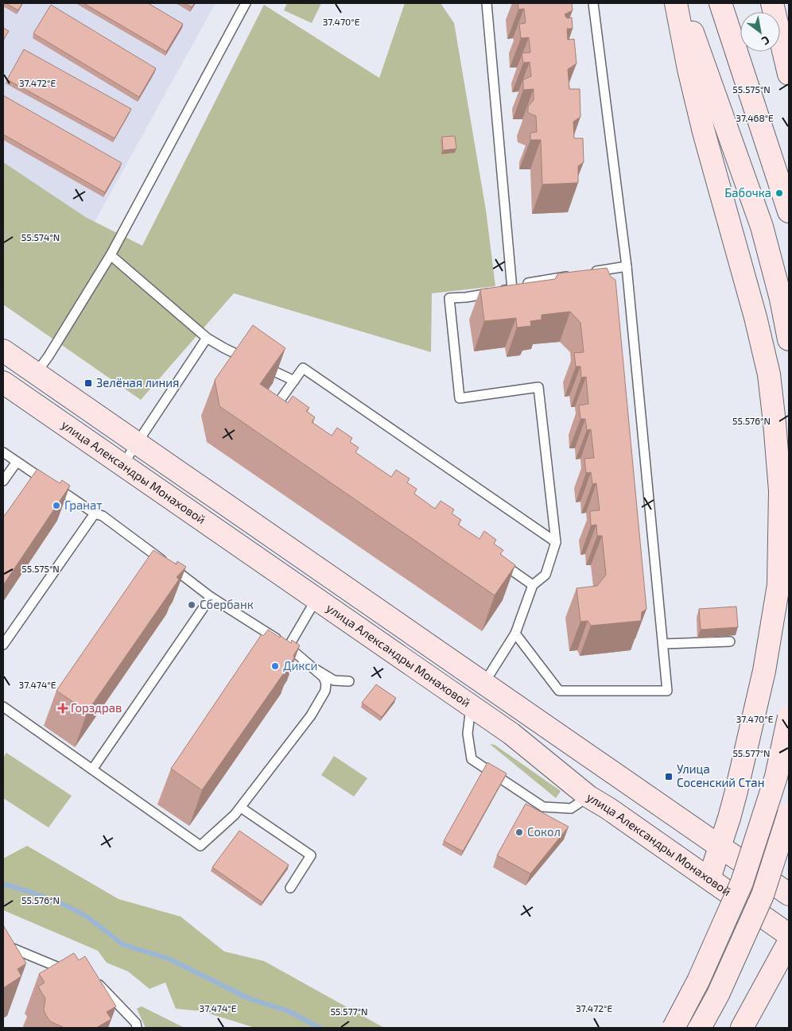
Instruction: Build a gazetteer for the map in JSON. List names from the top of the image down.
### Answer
{
  "streets": {
    "main road": ["улица Александры Монаховой"]
  },
  "places": {
    "other": [
      "Бабочка",
      "Гранат",
      "Сбербанк",
      "Дикси",
      "Сокол"
    ],
    "transit": ["Зелёная линия", "Улица Сосенский Стан"],
    "health": ["Горздрав"]
  },
  "north": "bottom right",
  "coordinates": [
    "37.470°E",
    "37.472°E",
    "55.575°N",
    "37.468°E",
    "55.574°N",
    "55.576°N",
    "37.474°E",
    "55.577°N"
  ]
}
